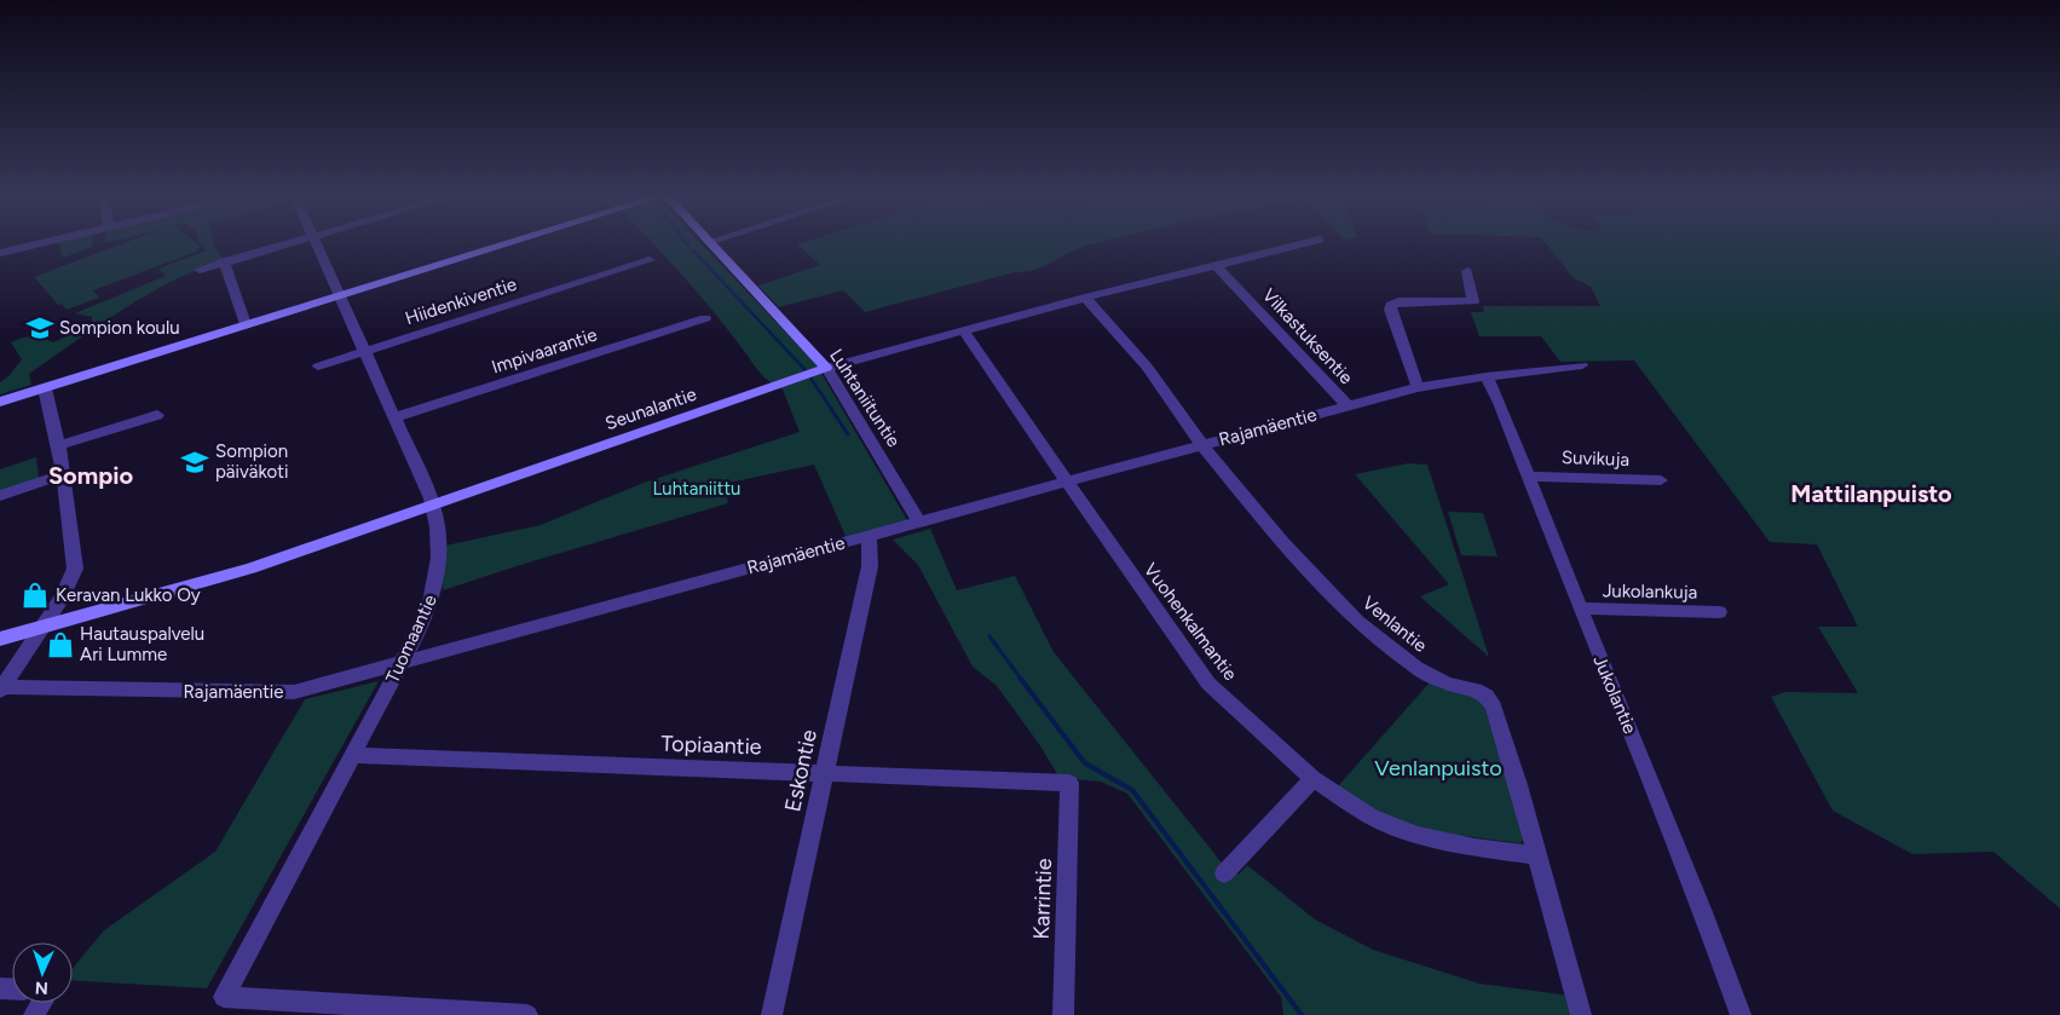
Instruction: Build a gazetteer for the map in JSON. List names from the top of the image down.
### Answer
{
  "streets": {
    "street": [
      "Hiidenkiventie",
      "Vilkastuksentie",
      "Impivaarantie",
      "Luhtaniituntie",
      "Seunalantie",
      "Rajamäentie",
      "Suvikuja",
      "Jukolankuja",
      "Vuohenkalmantie",
      "Venlantie",
      "Tuomaantie",
      "Jukolantie",
      "Topiaantie",
      "Eskontie",
      "Karrintie"
    ]
  },
  "crossings": [
    ["Hiidenkiventie", "Tuomaantie"],
    ["Vilkastuksentie", "Seunalantie"],
    ["Vilkastuksentie", "Rajamäentie"],
    ["Impivaarantie", "Tuomaantie"],
    ["Luhtaniituntie", "Seunalantie"],
    ["Luhtaniituntie", "Rajamäentie"],
    ["Seunalantie", "Vuohenkalmantie"],
    ["Seunalantie", "Venlantie"],
    ["Seunalantie", "Tuomaantie"],
    ["Rajamäentie", "Vuohenkalmantie"],
    ["Rajamäentie", "Venlantie"],
    ["Rajamäentie", "Tuomaantie"],
    ["Rajamäentie", "Jukolantie"],
    ["Rajamäentie", "Eskontie"],
    ["Suvikuja", "Jukolantie"],
    ["Jukolankuja", "Jukolantie"],
    ["Vuohenkalmantie", "Venlantie"],
    ["Tuomaantie", "Topiaantie"],
    ["Topiaantie", "Eskontie"],
    ["Topiaantie", "Karrintie"]
  ],
  "districts": ["Sompio", "Mattilanpuisto"],
  "parks": ["Luhtaniittu", "Venlanpuisto"],
  "places": {
    "school or university": ["Sompion koulu", "Sompion päiväkoti"],
    "shop": ["Keravan Lukko Oy", "Hautauspalvelu Ari Lumme"]
  },
  "north": "bottom"
}
